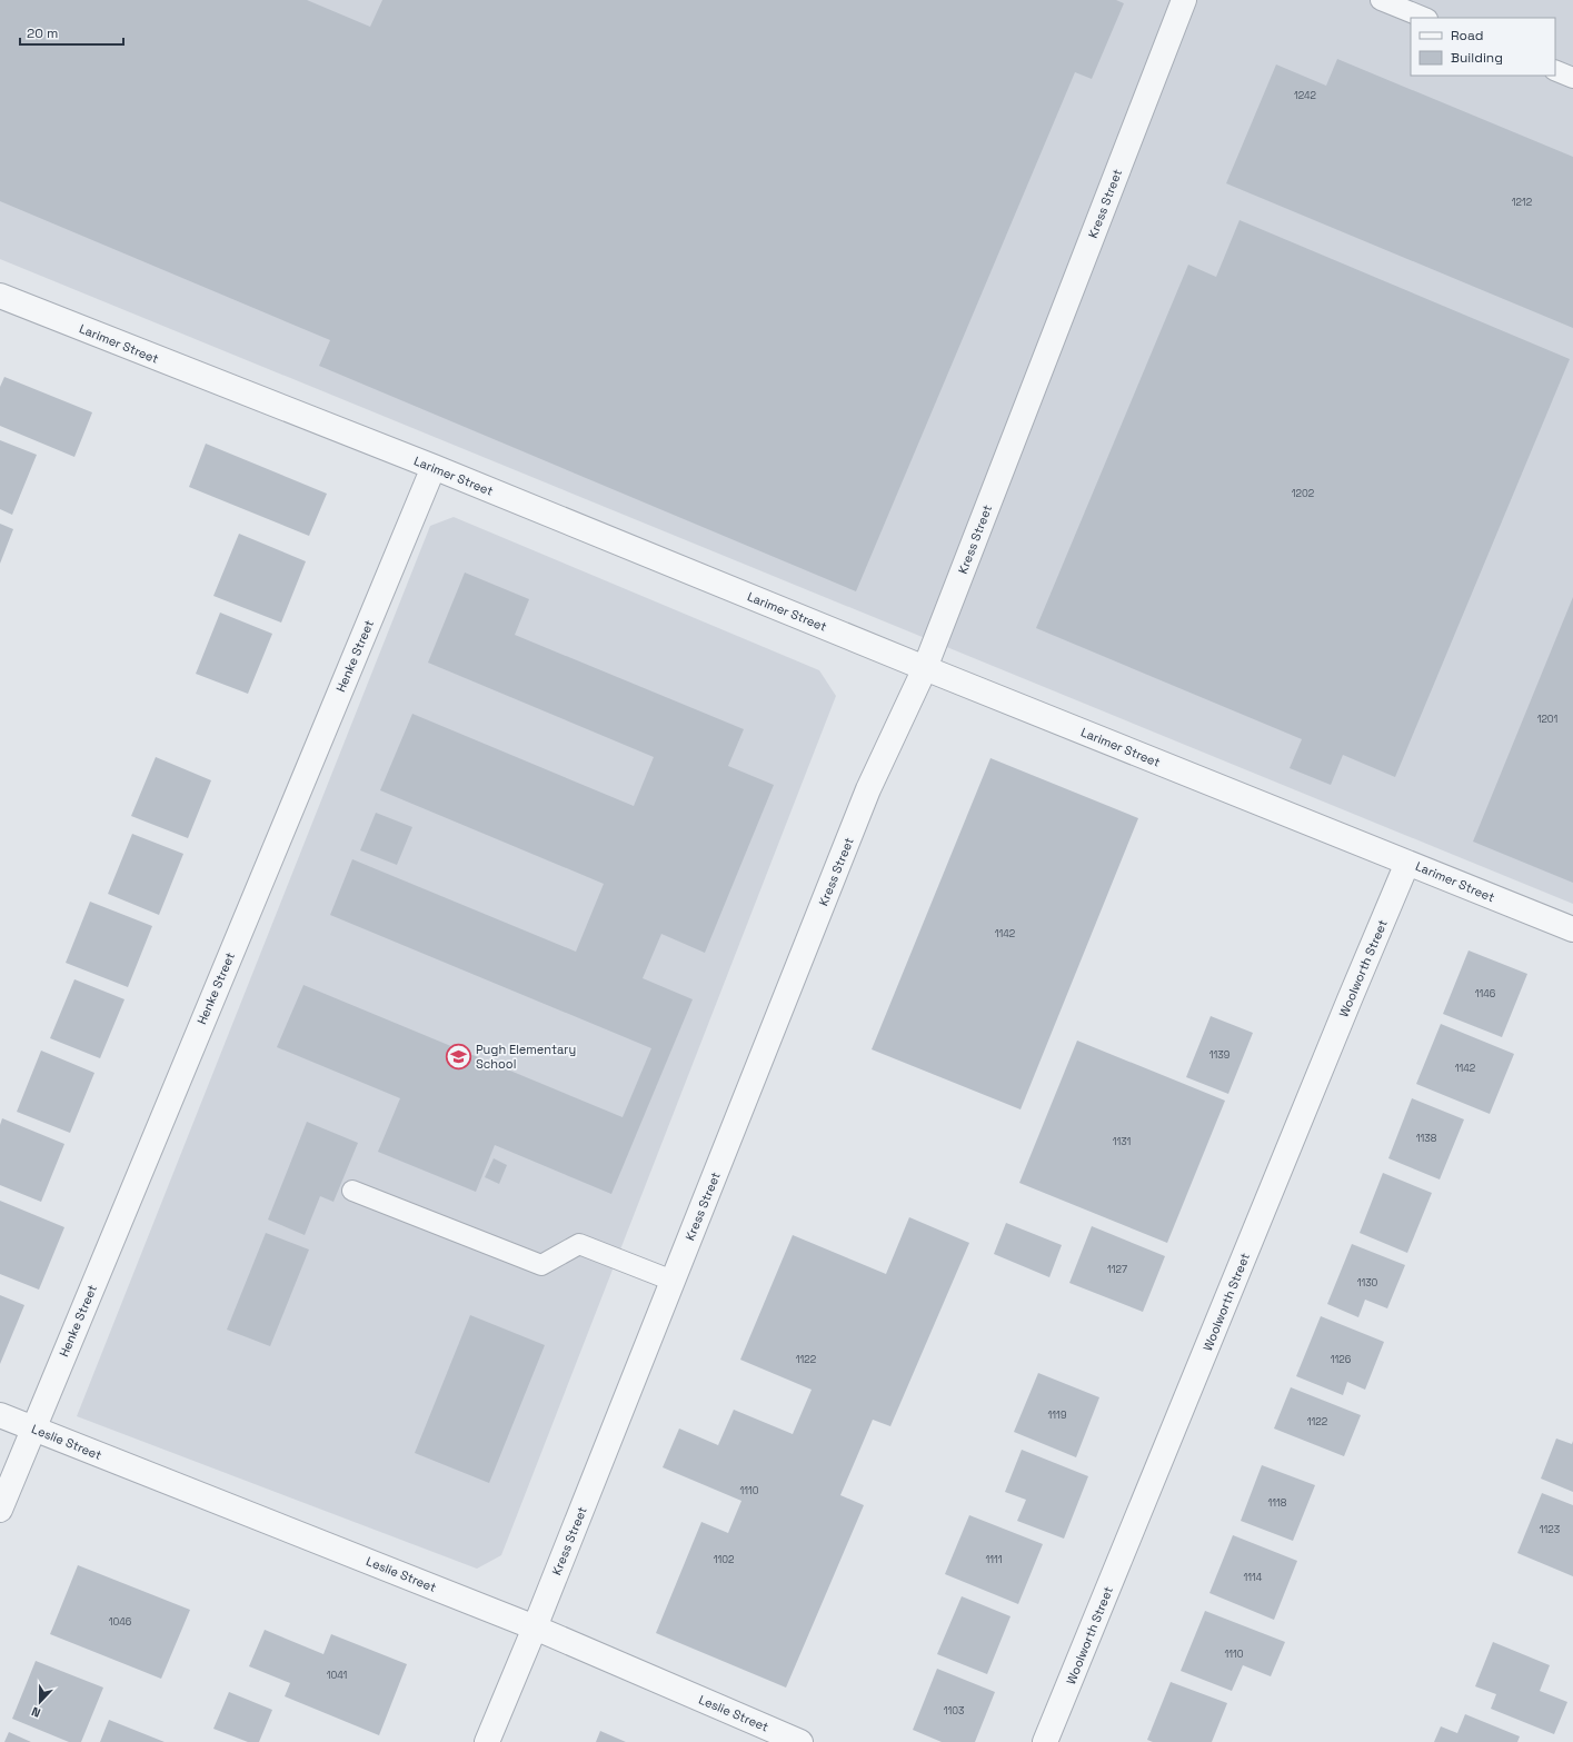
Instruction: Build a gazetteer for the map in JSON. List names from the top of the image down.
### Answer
{
  "streets": {
    "street": [
      "Kress Street",
      "Larimer Street",
      "Henke Street",
      "Woolworth Street",
      "Leslie Street"
    ]
  },
  "crossings": [
    ["Kress Street", "Larimer Street"],
    ["Kress Street", "Leslie Street"],
    ["Larimer Street", "Henke Street"],
    ["Larimer Street", "Woolworth Street"],
    ["Henke Street", "Leslie Street"]
  ],
  "places": {
    "school or university": ["Pugh Elementary School"]
  },
  "house_numbers": [
    "1242",
    "1212",
    "1202",
    "1201",
    "1142",
    "1146",
    "1139",
    "1142",
    "1138",
    "1131",
    "1127",
    "1130",
    "1122",
    "1126",
    "1119",
    "1122",
    "1110",
    "1118",
    "1123",
    "1102",
    "1111",
    "1114",
    "1046",
    "1110",
    "1041",
    "1103"
  ],
  "legend": ["Road", "Building"],
  "scale_bar": "20 m",
  "north": "bottom"
}
